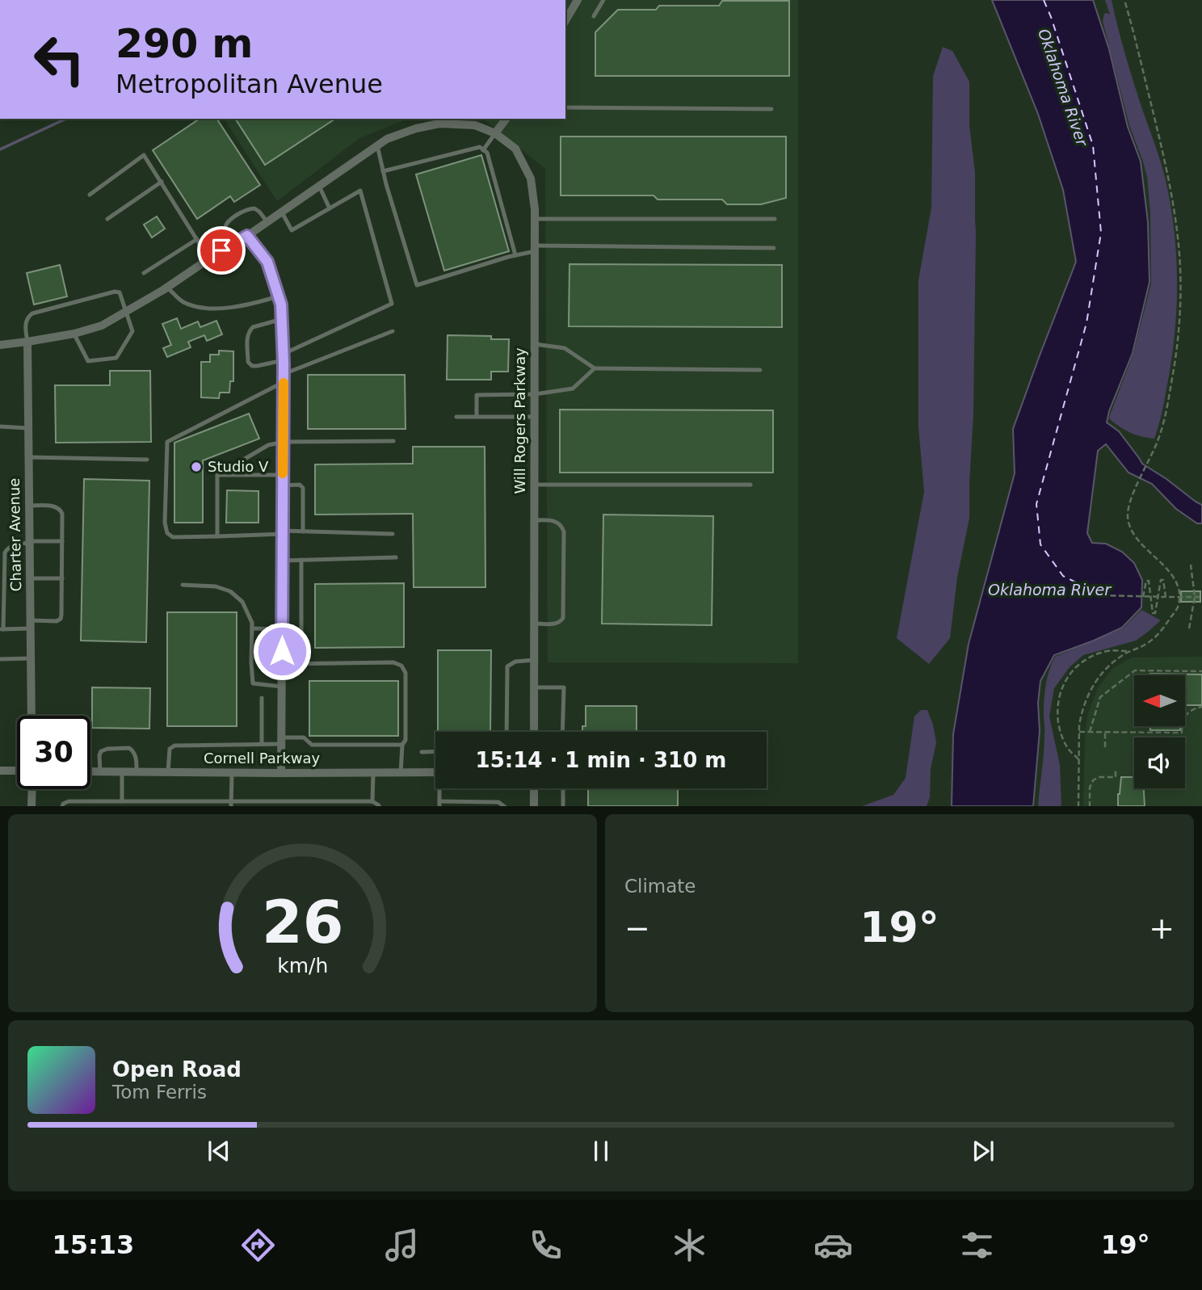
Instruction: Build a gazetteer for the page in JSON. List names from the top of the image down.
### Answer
{
  "streets": {
    "street": ["Will Rogers Parkway", "Charter Avenue", "Cornell Parkway"]
  },
  "water": ["Oklahoma River"],
  "places": ["Studio V"],
  "north": "left",
  "page": {
    "turn": ["290 m", "Metropolitan Avenue"],
    "limit": "30",
    "trip": "15:14 · 1 min · 310 m",
    "tile": "Climate",
    "heat": ["−", "19°", "+"],
    "song": ["Open Road", "Tom Ferris"],
    "tabs": ["15:13", "19°"],
    "gauge": ["26", "km/h"]
  }
}
